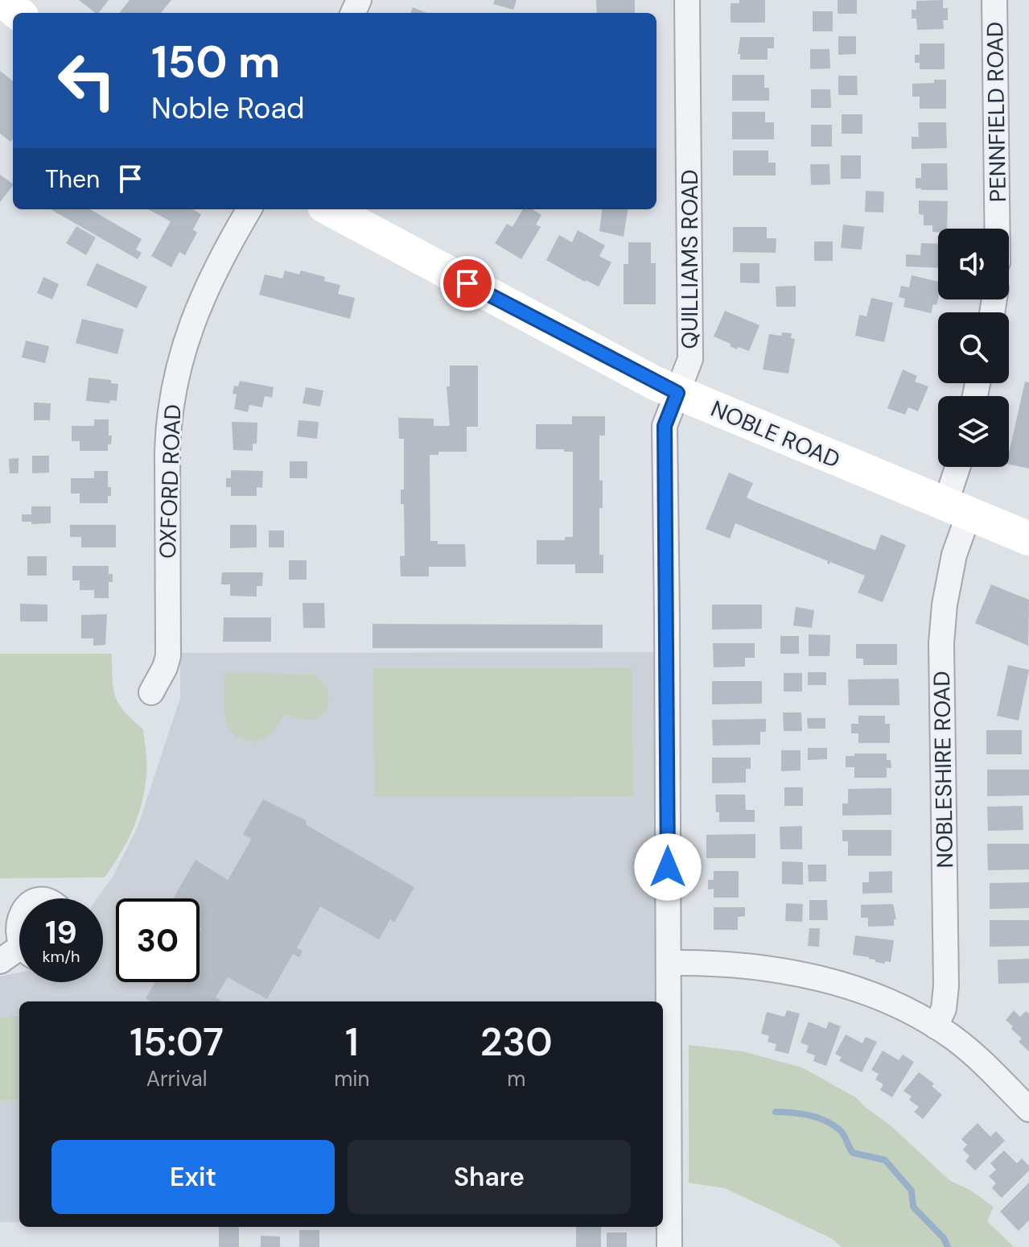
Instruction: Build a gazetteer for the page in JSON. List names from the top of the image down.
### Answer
{
  "streets": {
    "main road": ["NOBLE ROAD"],
    "street": [
      "PENNFIELD ROAD",
      "QUILLIAMS ROAD",
      "OXFORD ROAD",
      "NOBLESHIRE ROAD"
    ]
  },
  "crossings": [
    ["QUILLIAMS ROAD", "NOBLE ROAD"],
    ["NOBLE ROAD", "NOBLESHIRE ROAD"]
  ],
  "page": {
    "turn": ["150 m", "Noble Road"],
    "then": "Then",
    "speed": "19 km/h",
    "limit": "30",
    "eta": [
      "15:07",
      "Arrival",
      "1",
      "min",
      "230",
      "m"
    ],
    "buttons": ["Exit", "Share"]
  }
}
